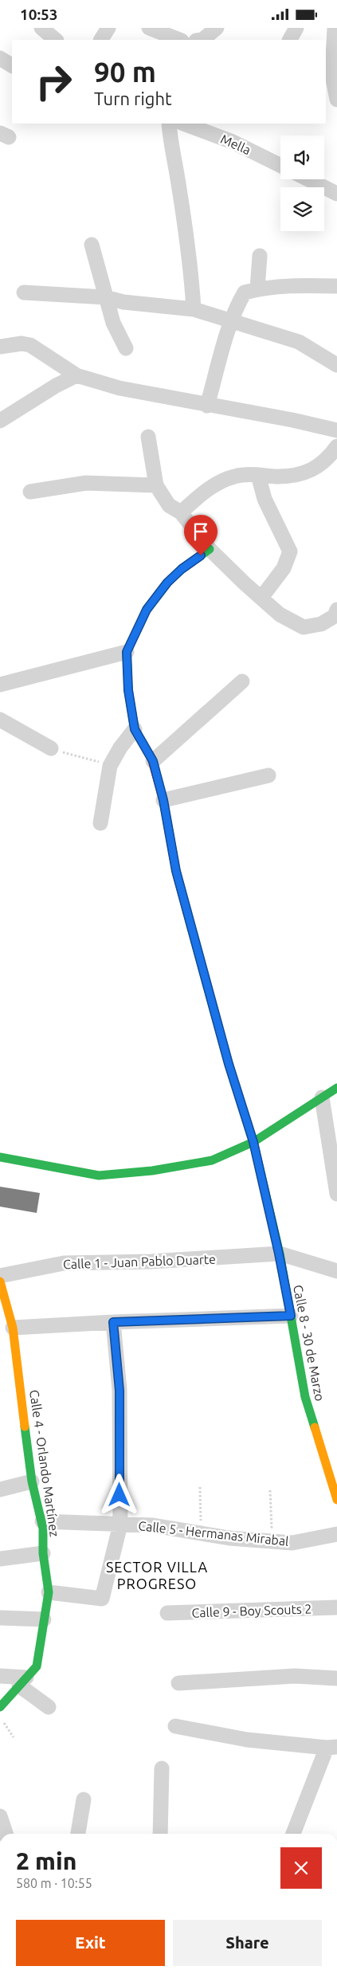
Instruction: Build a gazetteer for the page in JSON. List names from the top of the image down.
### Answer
{
  "streets": {
    "street": [
      "Mella",
      "Calle 1 - Juan Pablo Duarte",
      "Calle 8 - 30 de Marzo",
      "Calle 4 - Orlando Martínez",
      "Calle 5 - Hermanas Mirabal",
      "Calle 9 - Boy Scouts 2"
    ]
  },
  "crossings": [
    ["Calle 1 - Juan Pablo Duarte", "Calle 8 - 30 de Marzo"],
    ["Calle 4 - Orlando Martínez", "Calle 5 - Hermanas Mirabal"]
  ],
  "districts": ["SECTOR VILLA PROGRESO"],
  "page": {
    "status": "10:53",
    "turn": ["90 m", "Turn right"],
    "heading": ["2 min", "580 m · 10:55"],
    "buttons": ["Exit", "Share"]
  }
}
